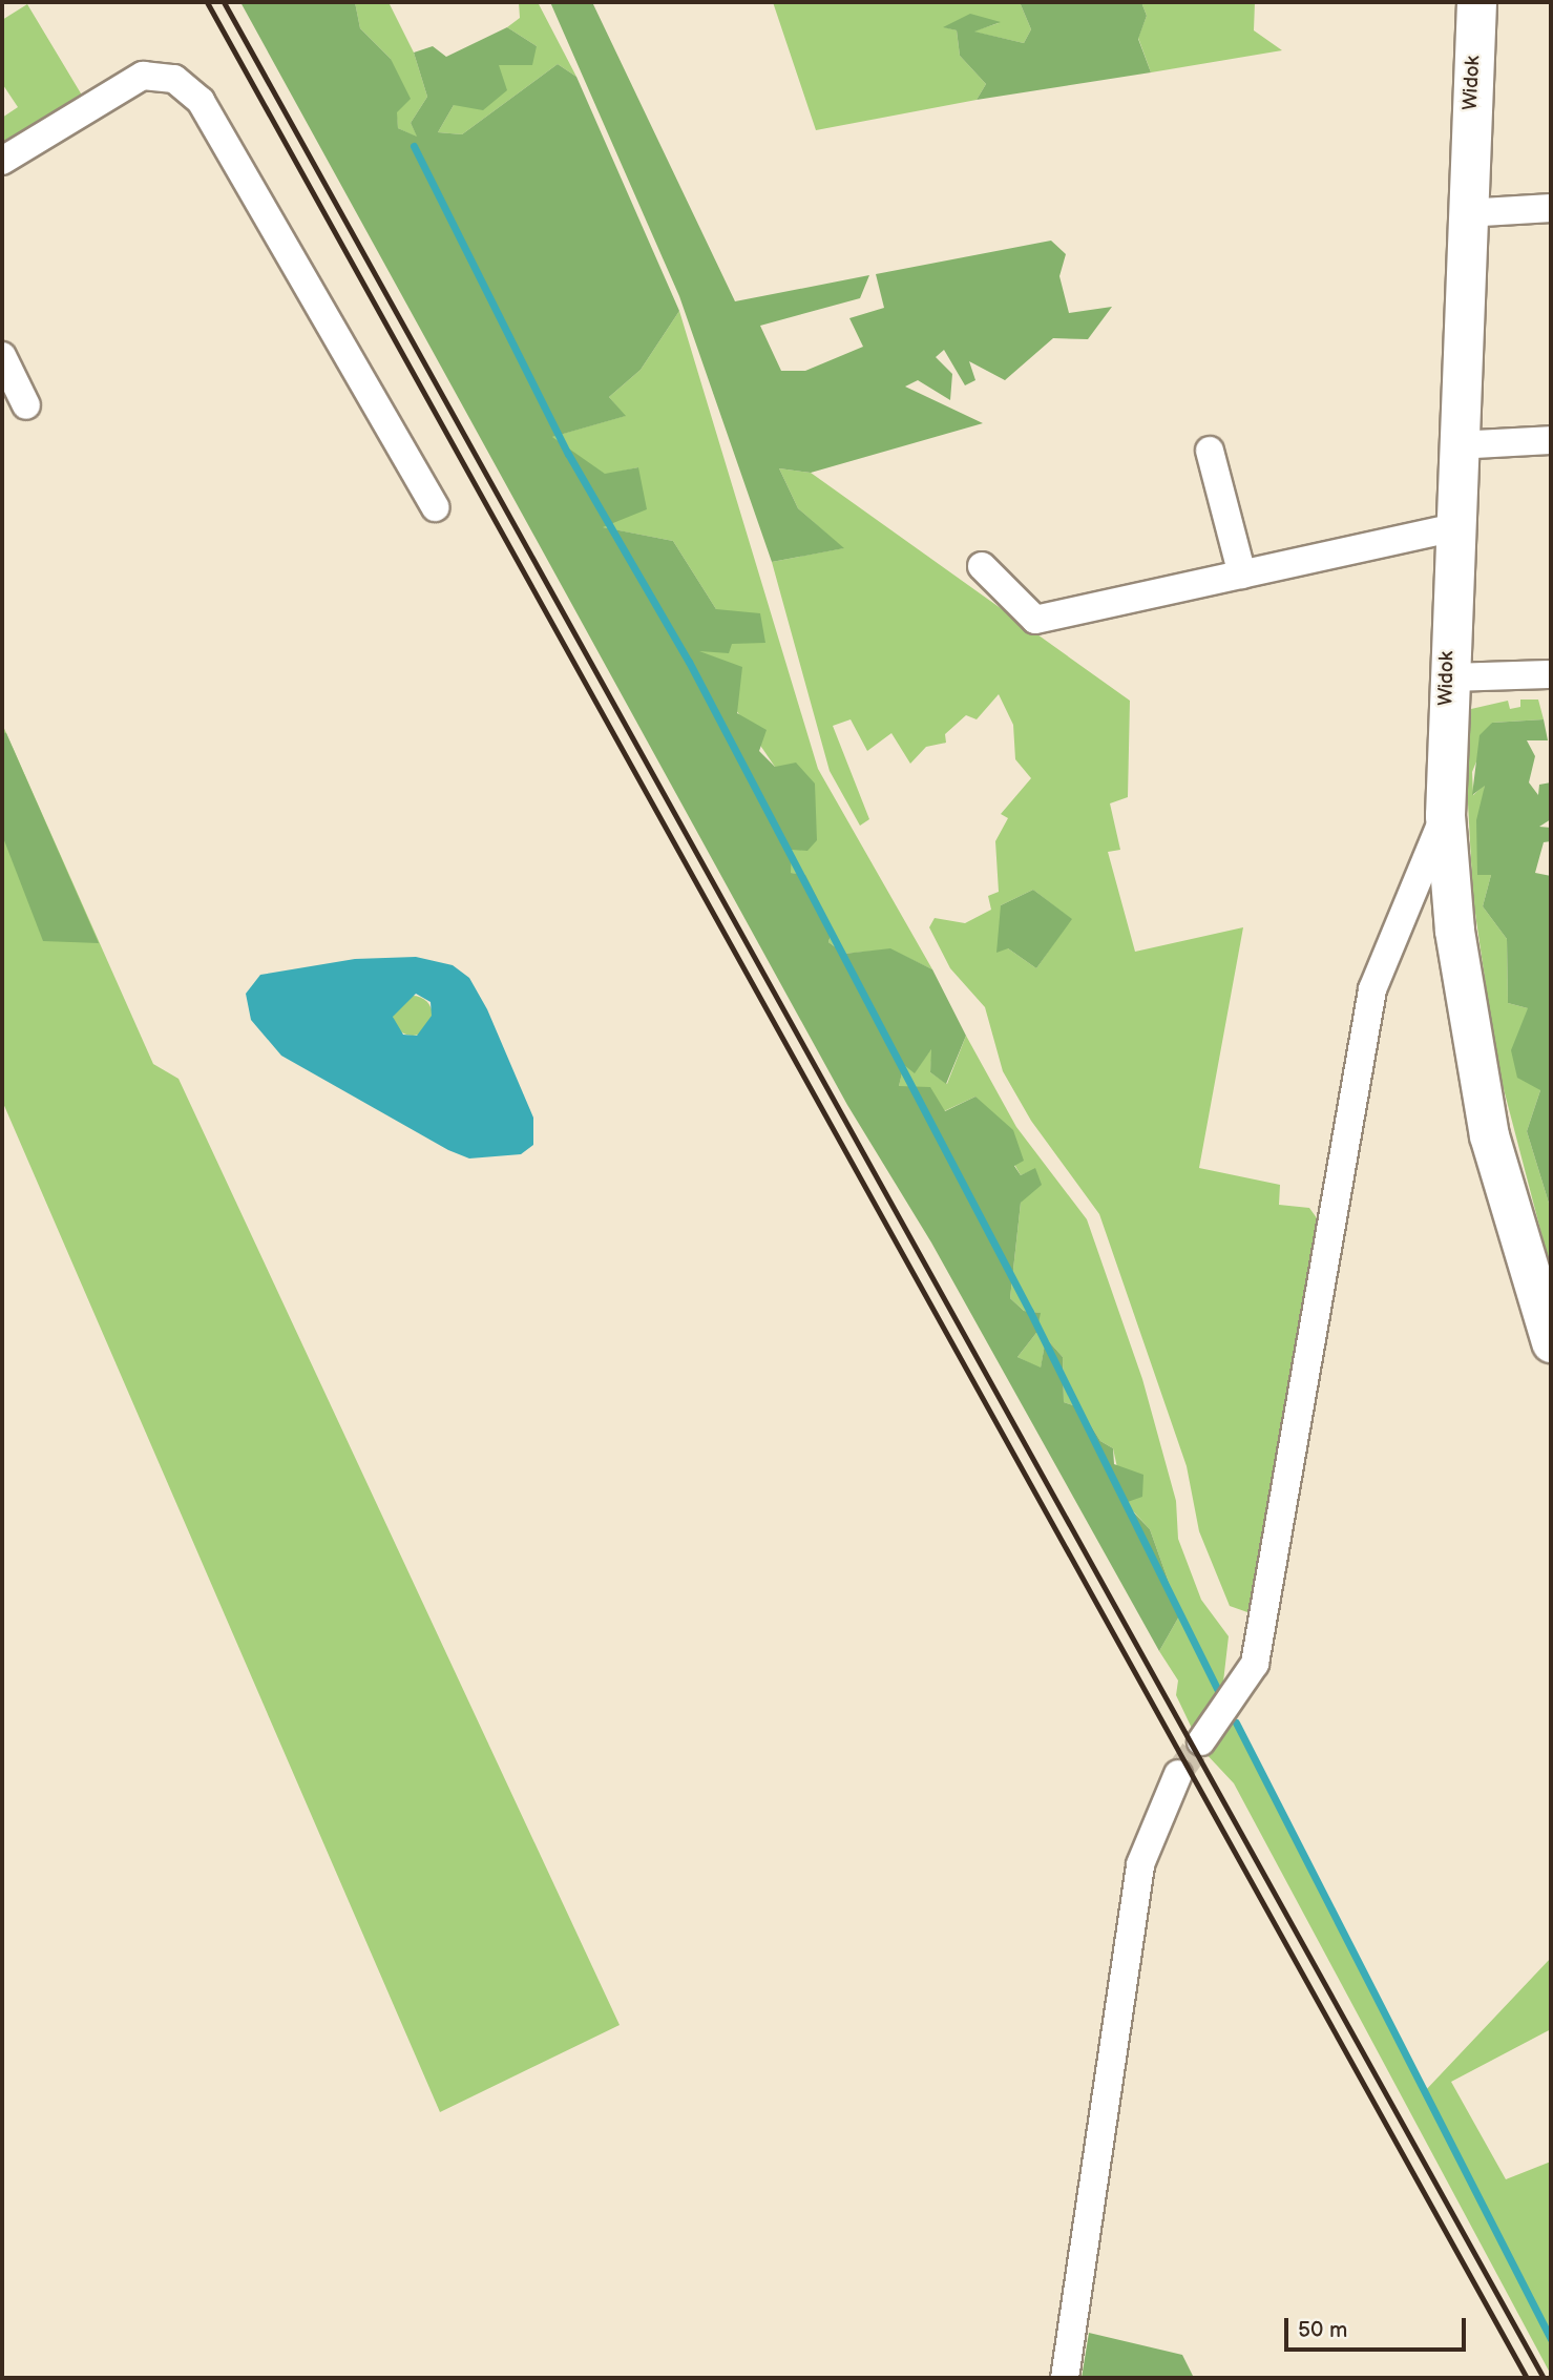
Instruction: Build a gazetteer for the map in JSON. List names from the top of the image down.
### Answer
{
  "streets": {
    "main road": ["Widok"]
  },
  "scale_bar": "50 m"
}
